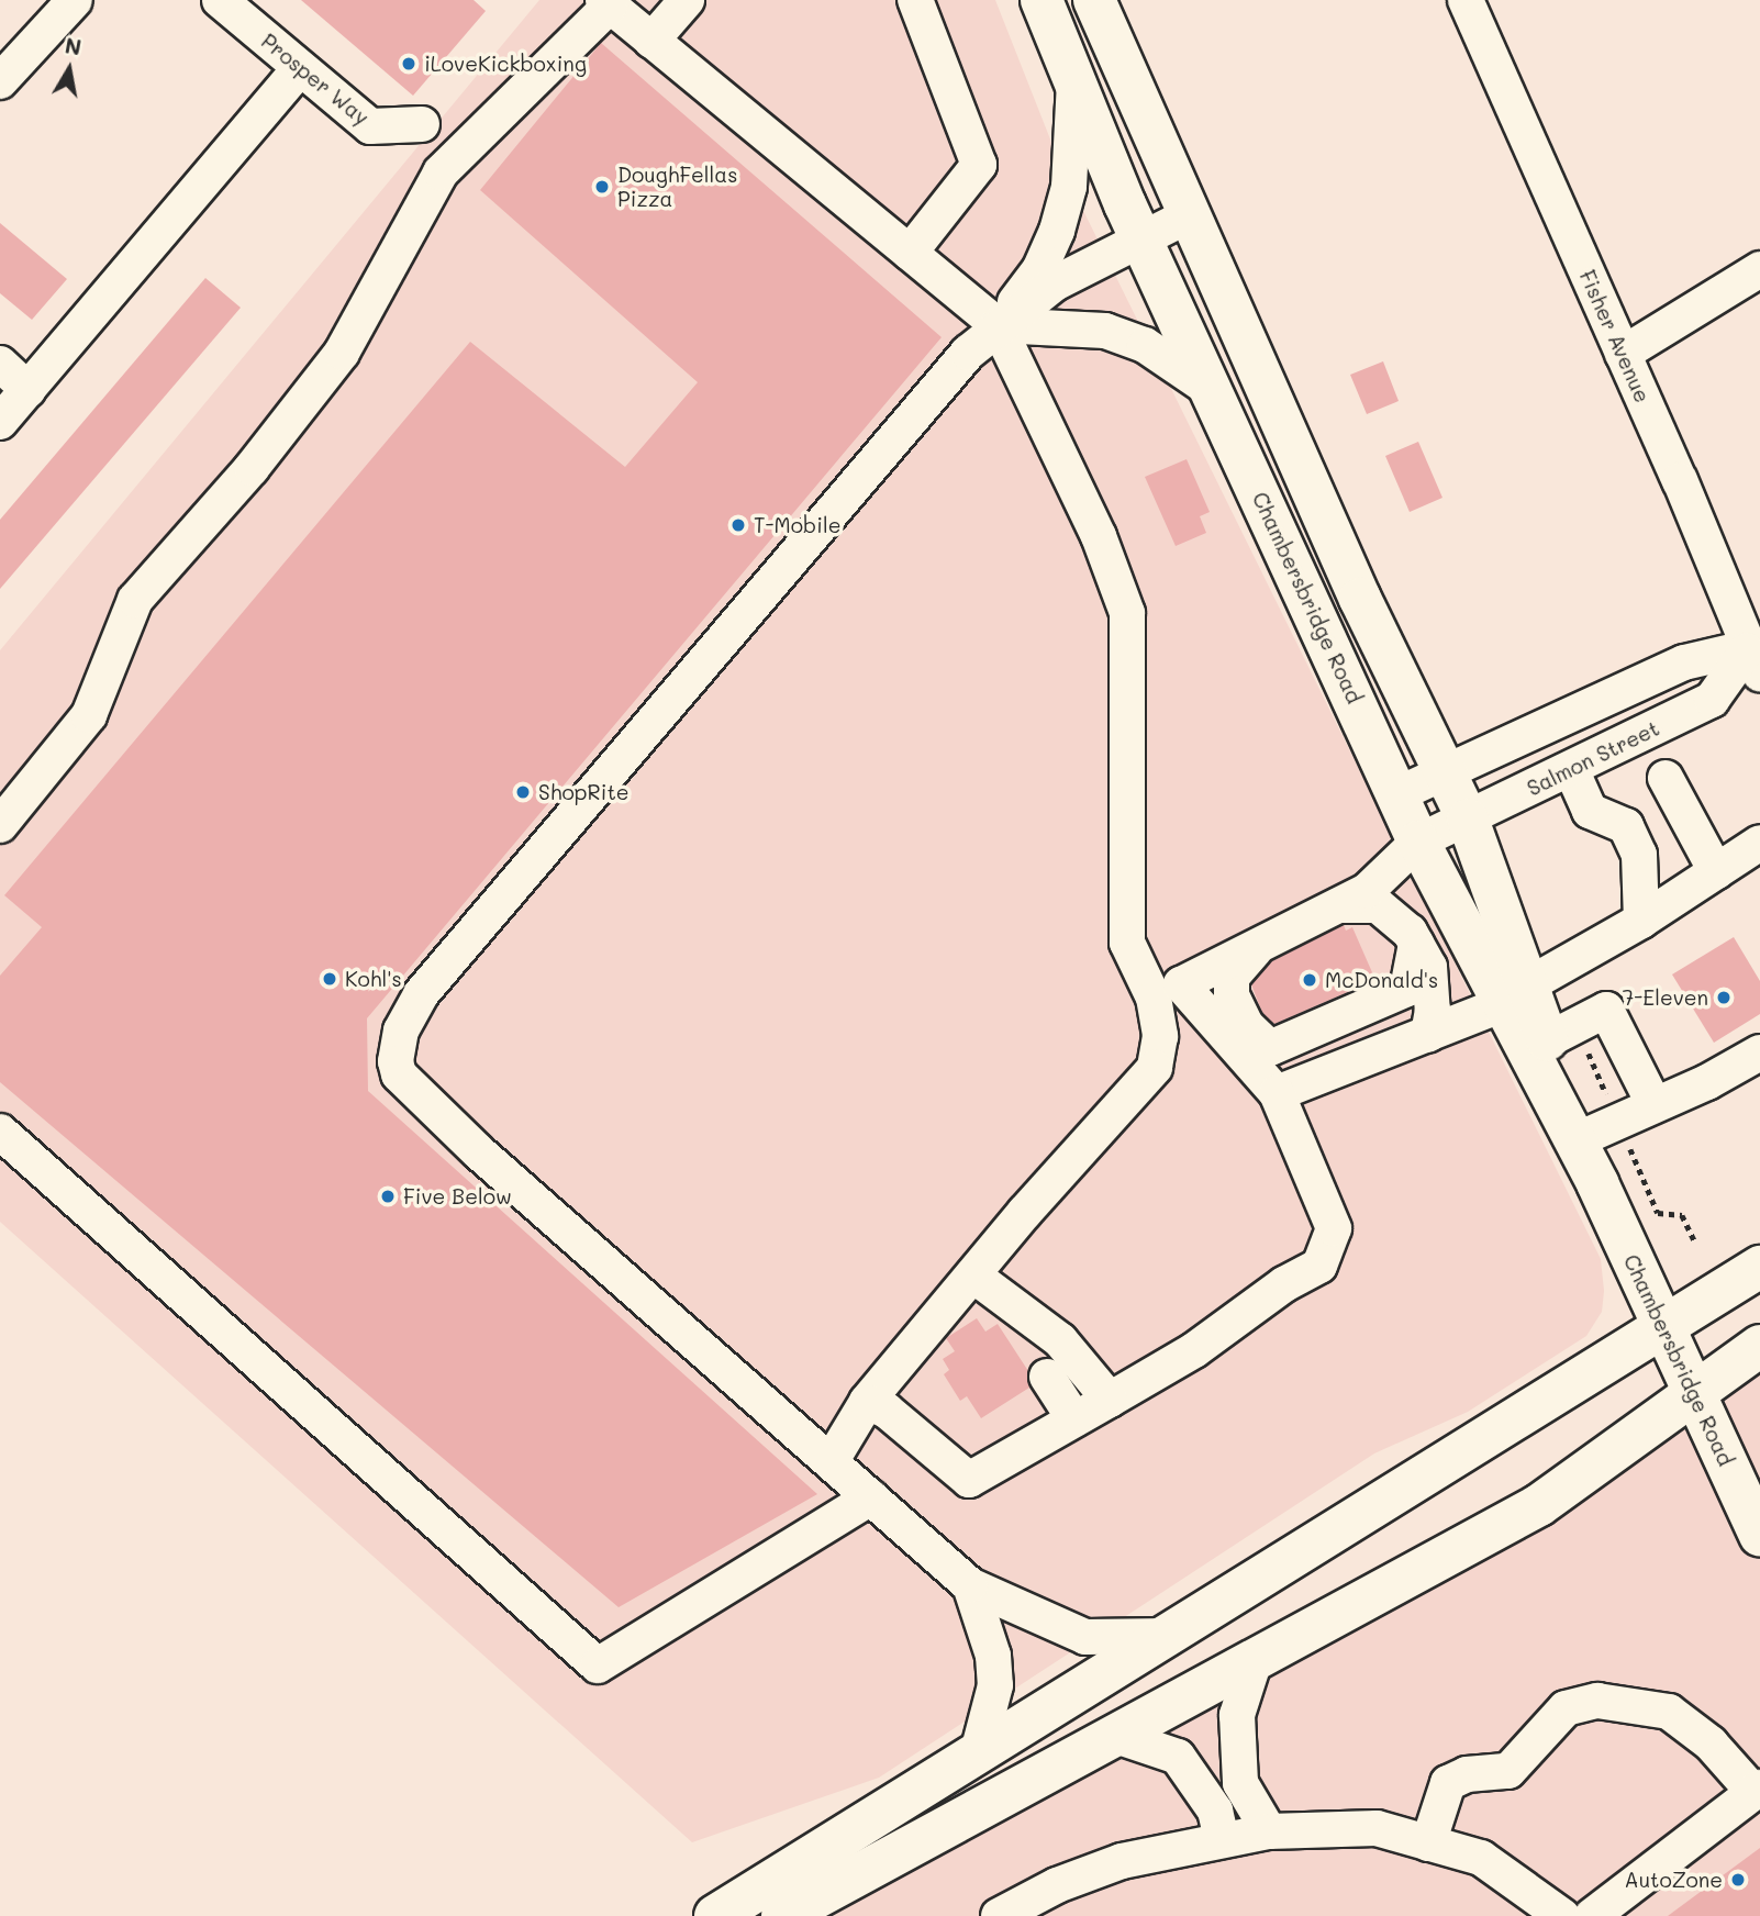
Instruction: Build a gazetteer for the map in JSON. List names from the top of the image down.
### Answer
{
  "streets": {
    "main road": ["Chambersbridge Road"],
    "street": ["Prosper Way", "Fisher Avenue", "Salmon Street"]
  },
  "crossings": [
    ["Fisher Avenue", "Salmon Street"],
    ["Chambersbridge Road", "Salmon Street"]
  ],
  "places": [
    "iLoveKickboxing",
    "DoughFellas Pizza",
    "T-Mobile",
    "ShopRite",
    "Kohl's",
    "McDonald's",
    "7-Eleven",
    "Five Below",
    "AutoZone"
  ],
  "north": "top"
}
